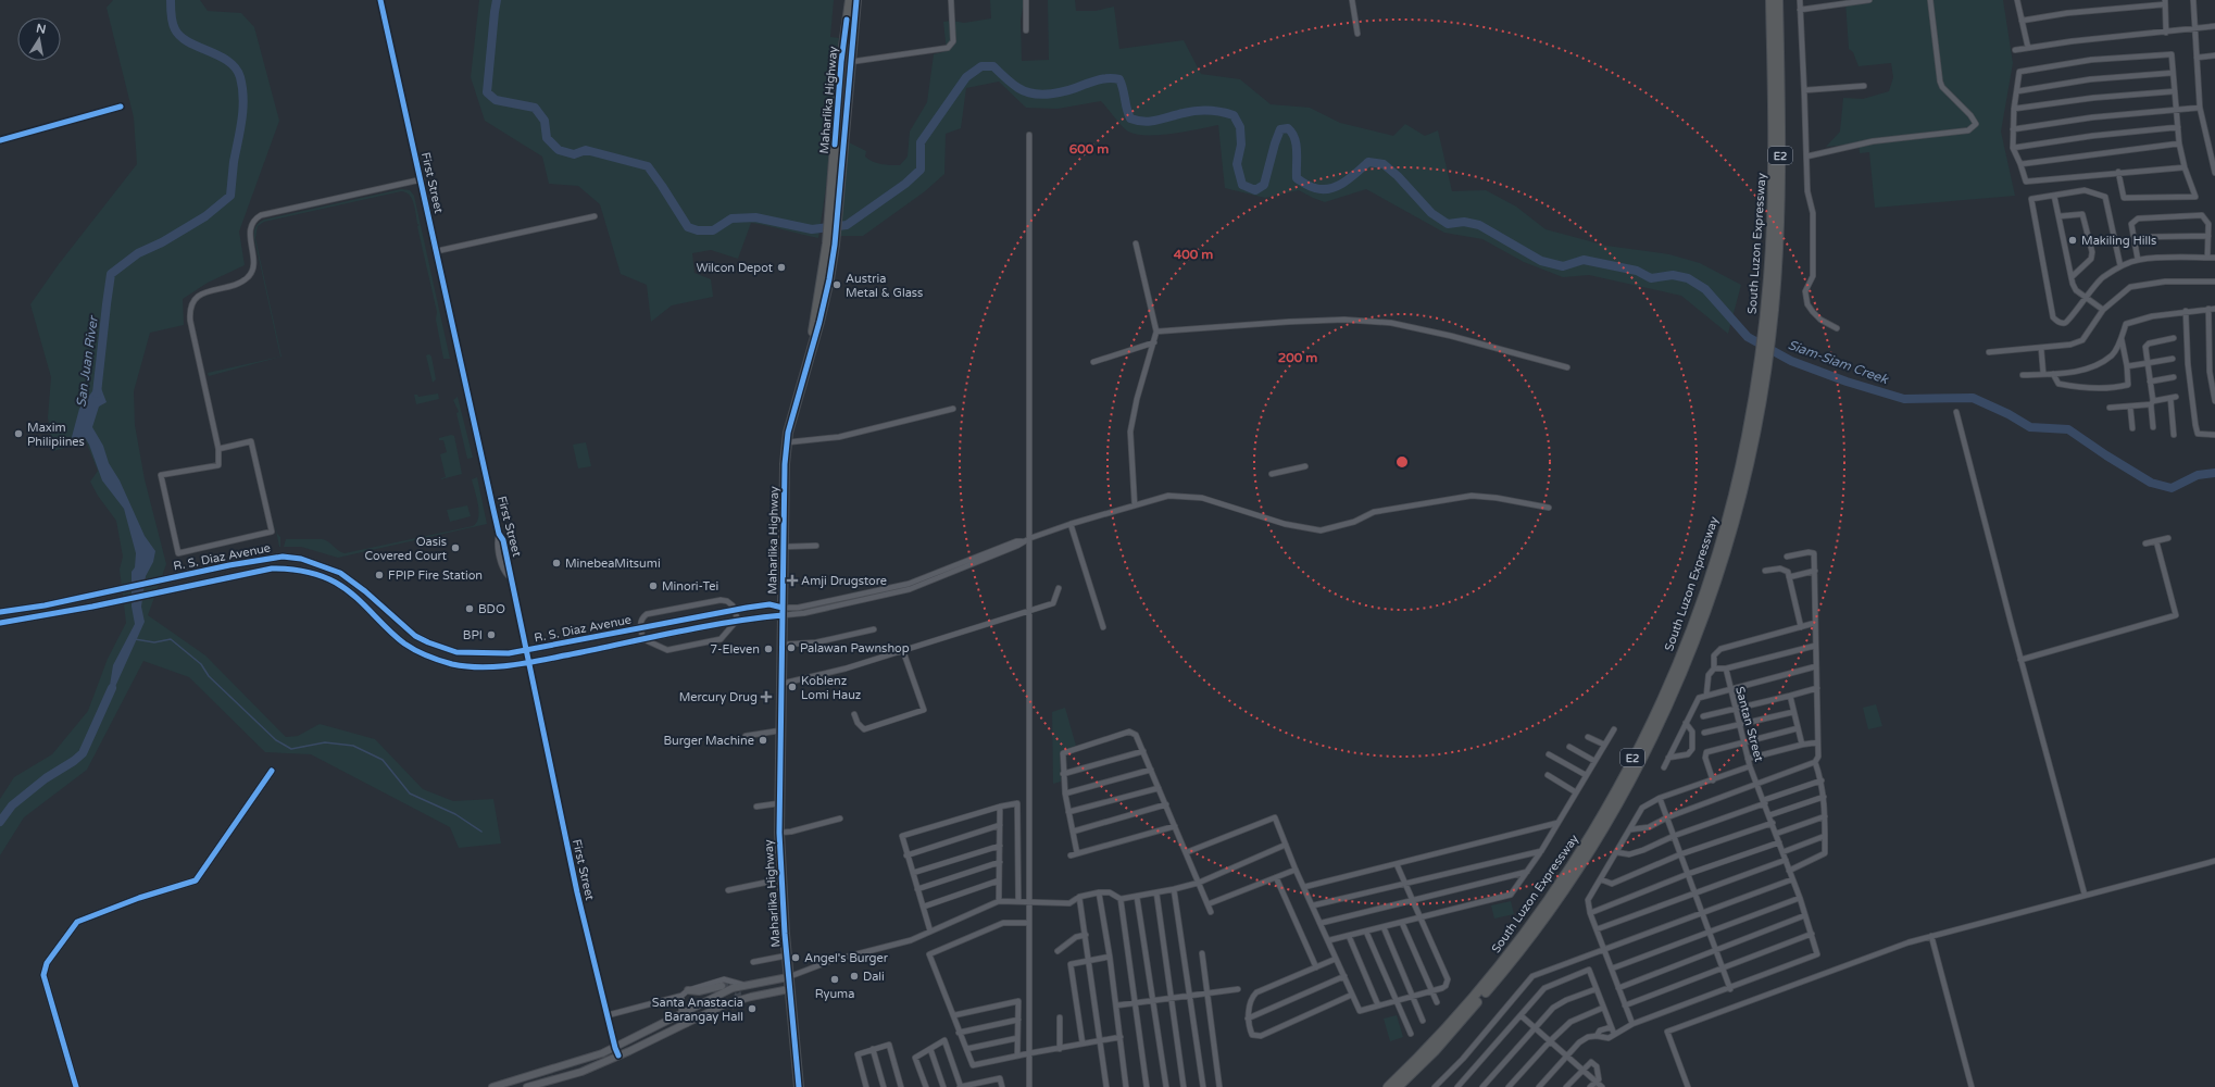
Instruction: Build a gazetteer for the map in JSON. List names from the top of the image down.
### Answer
{
  "streets": {
    "highway": ["Maharlika Highway", "E2", "South Luzon Expressway"],
    "street": ["First Street", "R. S. Diaz Avenue", "Santan Street"]
  },
  "crossings": [
    ["Maharlika Highway", "R. S. Diaz Avenue"],
    ["First Street", "R. S. Diaz Avenue"]
  ],
  "water": ["San Juan River", "Siam-Siam Creek"],
  "places": {
    "other": [
      "Makiling Hills",
      "Wilcon Depot",
      "Austria Metal & Glass",
      "Maxim Philipiines",
      "Oasis Covered Court",
      "MinebeaMitsumi",
      "FPIP Fire Station",
      "Minori-Tei",
      "BDO",
      "BPI",
      "Palawan Pawnshop",
      "7-Eleven",
      "Koblenz Lomi Hauz",
      "Burger Machine",
      "Angel's Burger",
      "Dali",
      "Ryuma",
      "Santa Anastacia Barangay Hall"
    ],
    "health": ["Amji Drugstore", "Mercury Drug"]
  },
  "north": "top",
  "rings": ["600 m", "400 m", "200 m"]
}
